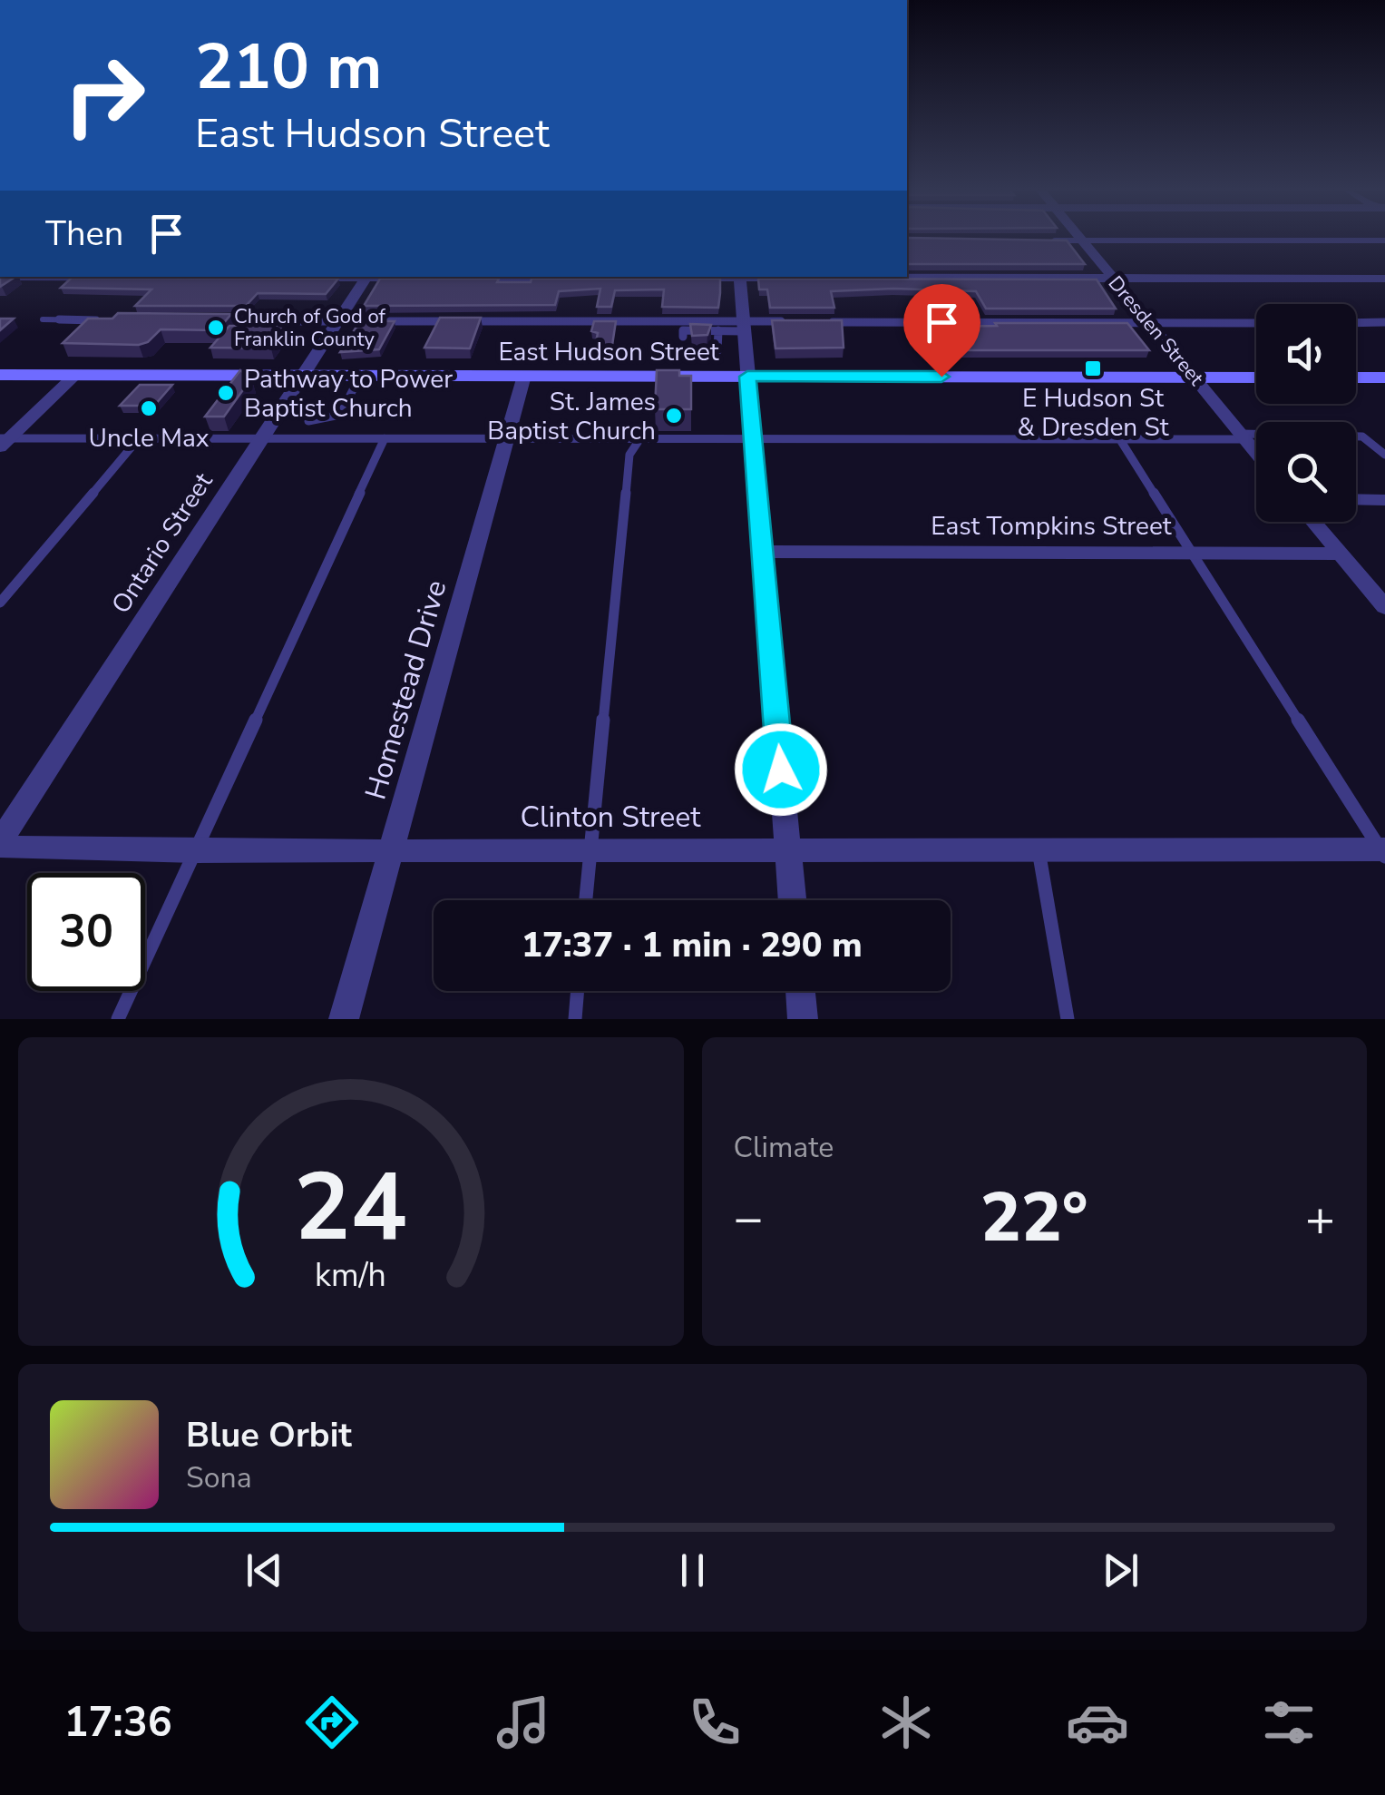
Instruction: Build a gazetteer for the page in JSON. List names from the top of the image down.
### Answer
{
  "streets": {
    "main road": ["East Hudson Street"],
    "street": [
      "Dresden Street",
      "East Tompkins Street",
      "Ontario Street",
      "Homestead Drive",
      "Clinton Street"
    ]
  },
  "crossings": [
    ["Dresden Street", "East Hudson Street"],
    ["East Hudson Street", "Ontario Street"],
    ["East Hudson Street", "Homestead Drive"],
    ["Ontario Street", "Clinton Street"],
    ["Homestead Drive", "Clinton Street"]
  ],
  "places": {
    "other": [
      "Church of God of Franklin County",
      "Pathway to Power Baptist Church",
      "Uncle Max",
      "St. James Baptist Church"
    ],
    "transit": ["E Hudson St & Dresden St"]
  },
  "page": {
    "turn": ["210 m", "East Hudson Street"],
    "then": "Then",
    "limit": "30",
    "trip": "17:37 · 1 min · 290 m",
    "tile": "Climate",
    "heat": ["−", "22°", "+"],
    "song": ["Blue Orbit", "Sona"],
    "tabs": "17:36",
    "gauge": ["24", "km/h"]
  }
}
